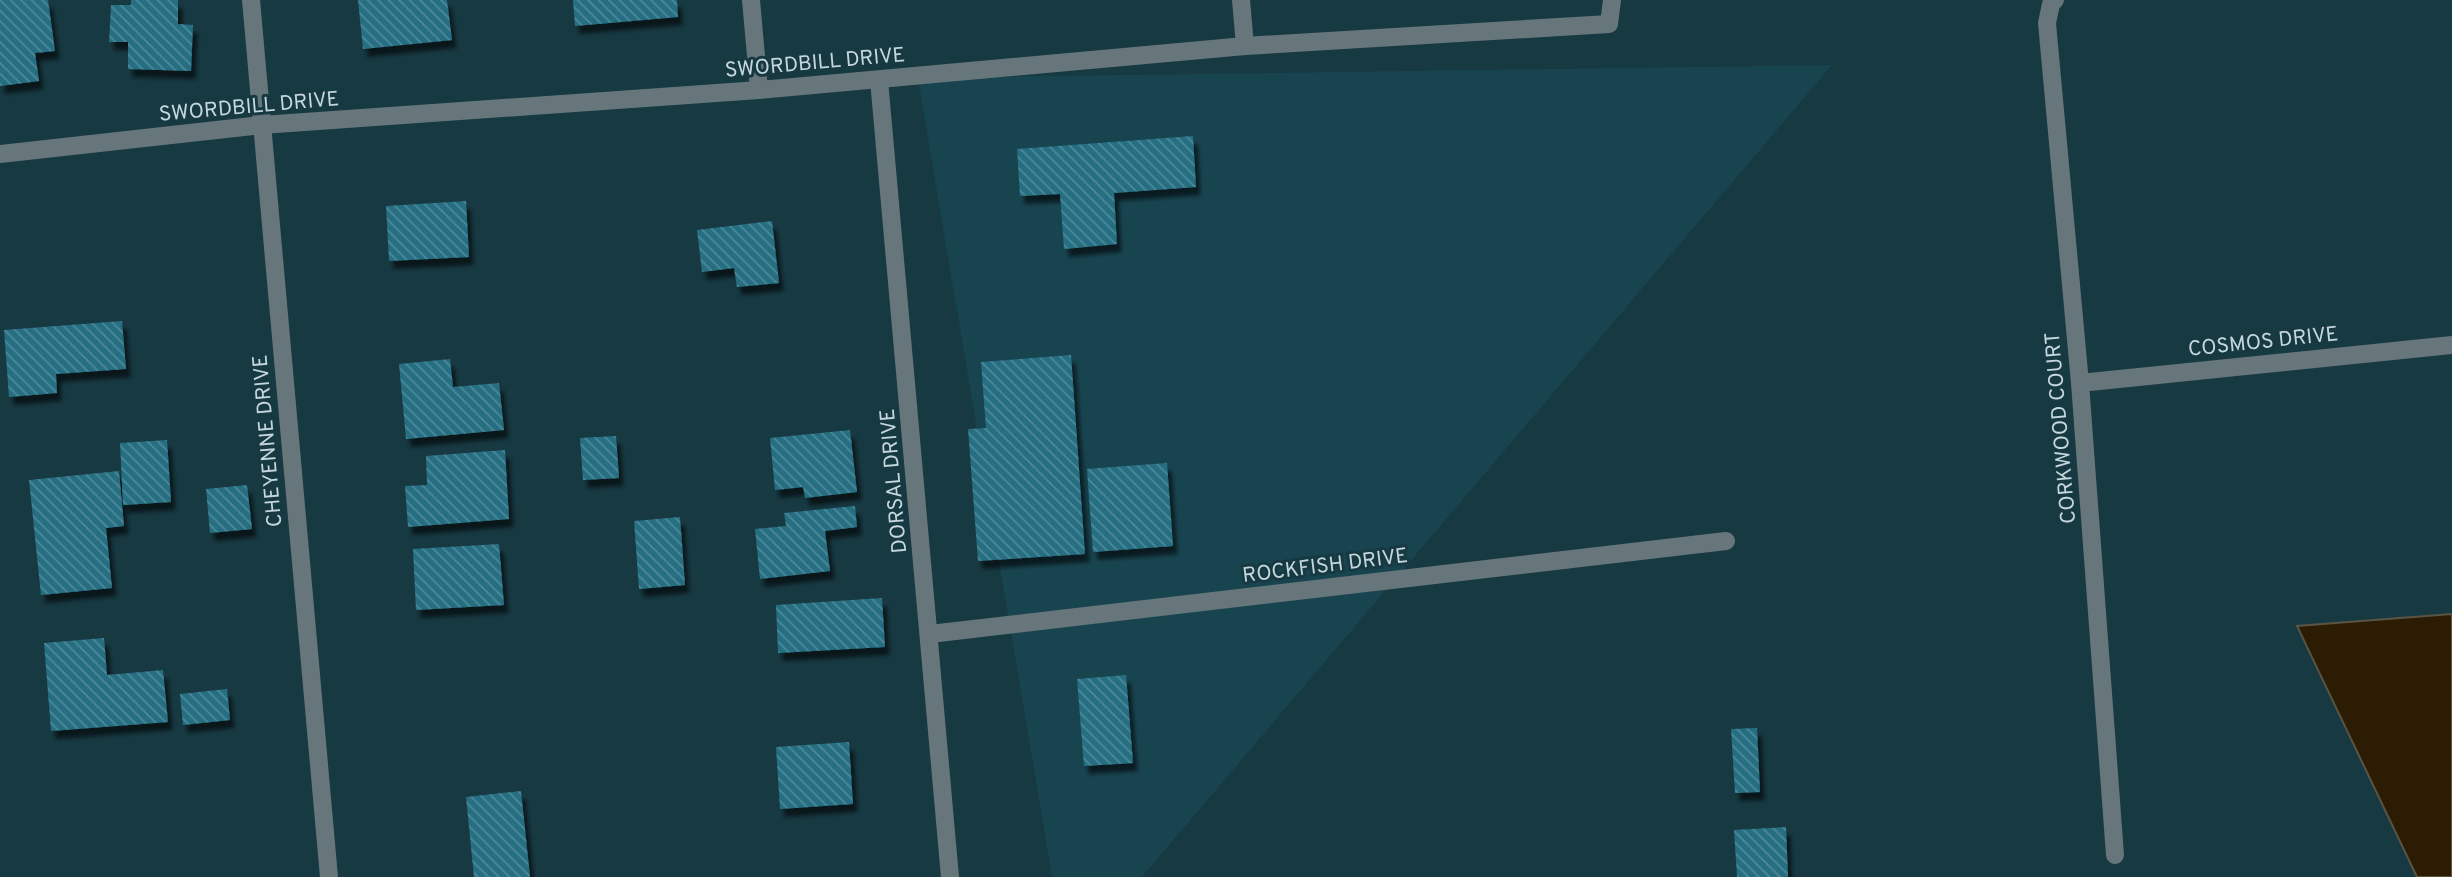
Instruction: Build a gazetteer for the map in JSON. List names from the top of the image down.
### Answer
{
  "streets": {
    "street": [
      "SWORDBILL DRIVE",
      "COSMOS DRIVE",
      "CORKWOOD COURT",
      "CHEYENNE DRIVE",
      "DORSAL DRIVE",
      "ROCKFISH DRIVE"
    ]
  },
  "crossings": [
    ["SWORDBILL DRIVE", "CHEYENNE DRIVE"],
    ["SWORDBILL DRIVE", "DORSAL DRIVE"],
    ["COSMOS DRIVE", "CORKWOOD COURT"],
    ["DORSAL DRIVE", "ROCKFISH DRIVE"]
  ]
}
